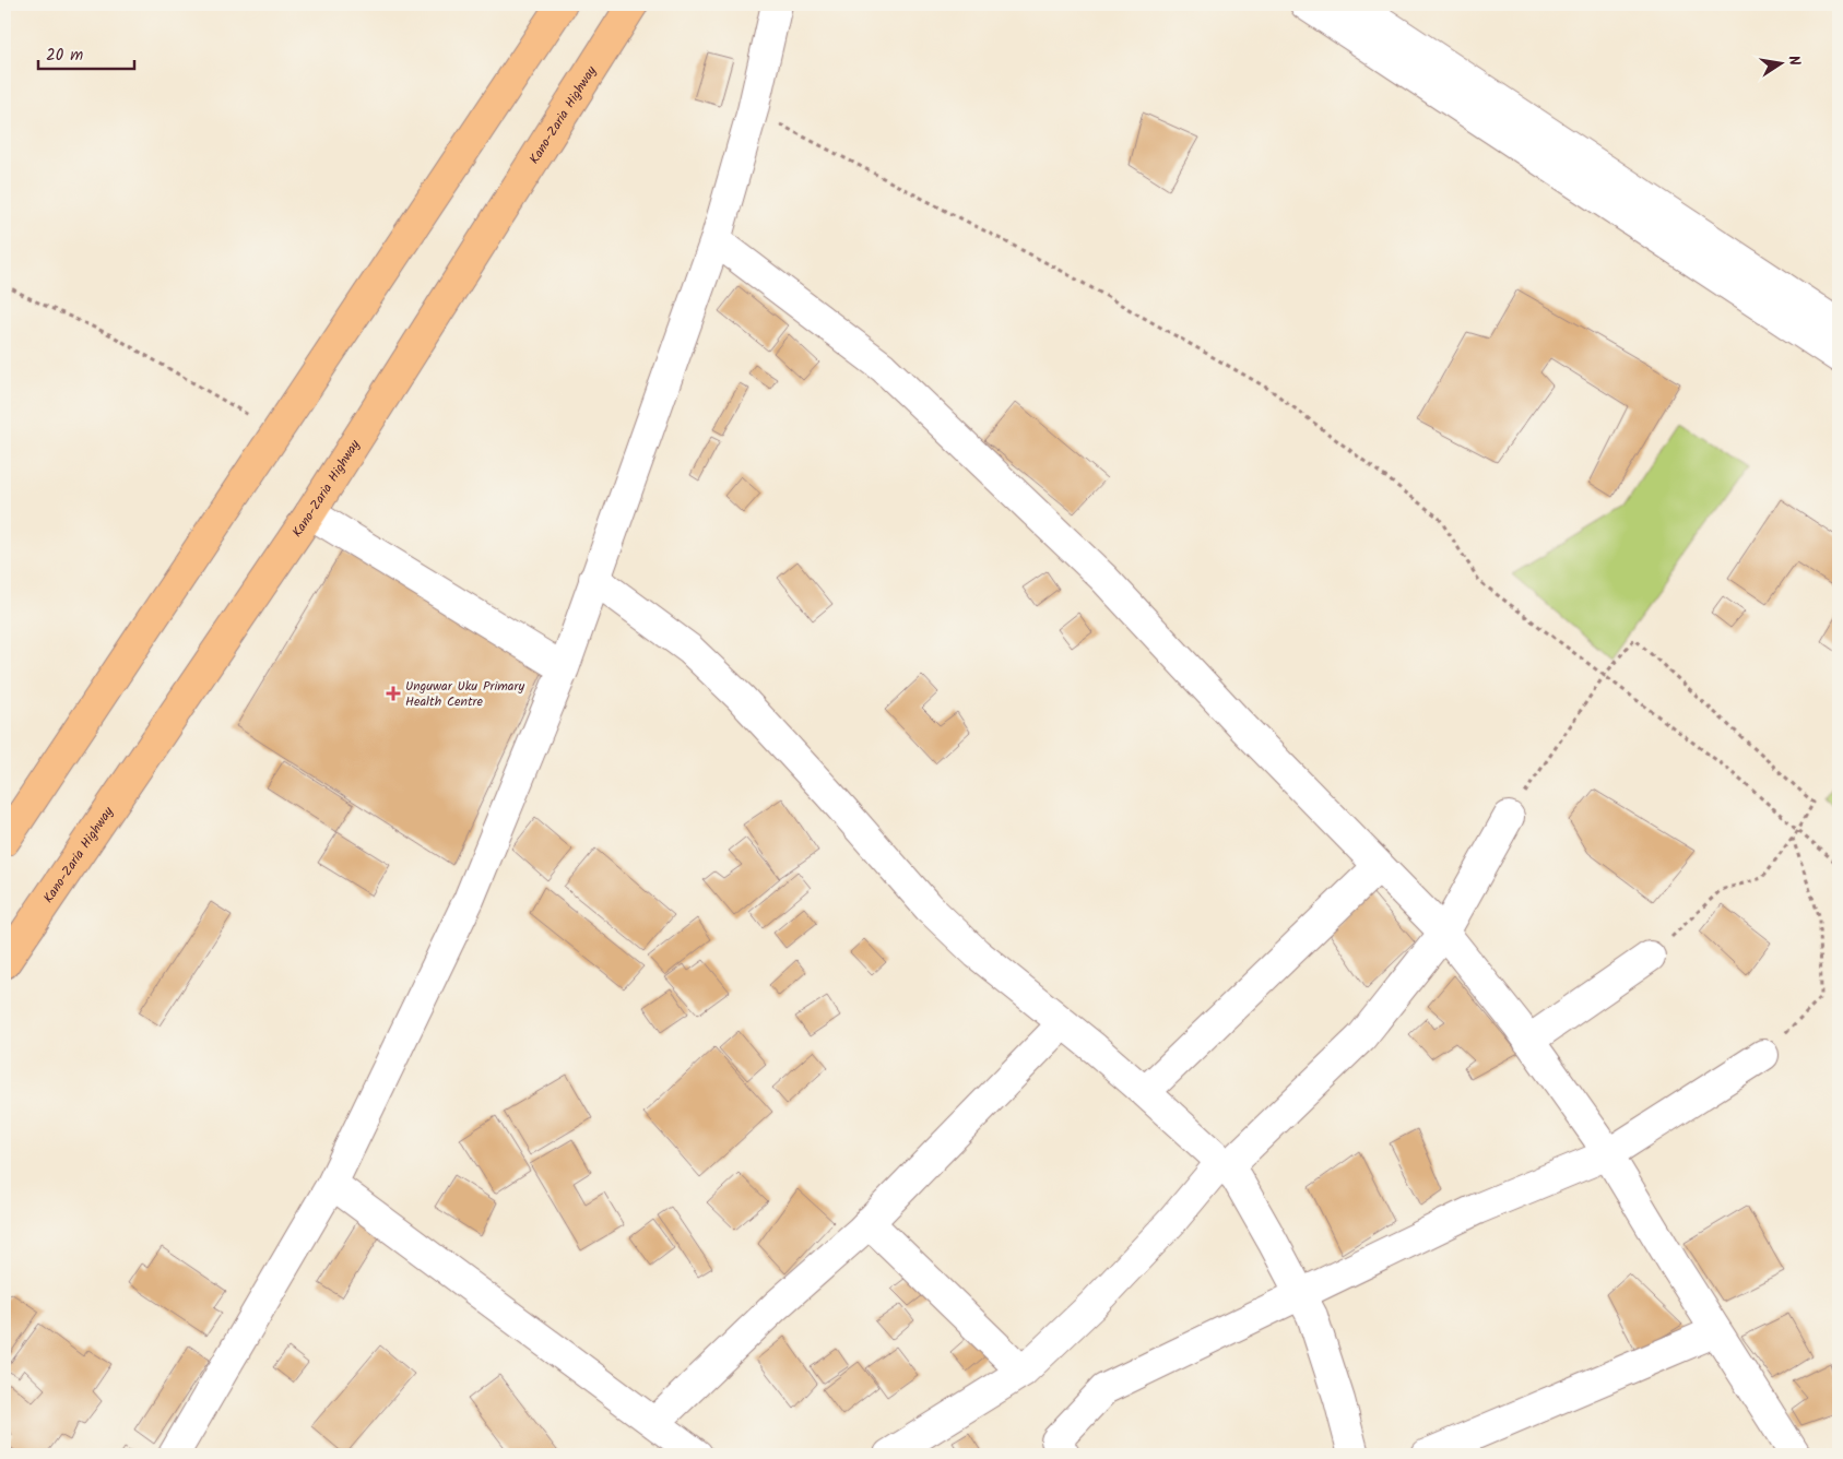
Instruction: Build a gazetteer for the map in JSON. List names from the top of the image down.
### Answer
{
  "streets": {
    "highway": ["Kano-Zaria Highway"]
  },
  "places": {
    "health": ["Unguwar Uku Primary Health Centre"]
  },
  "scale_bar": "20 m",
  "north": "right"
}
